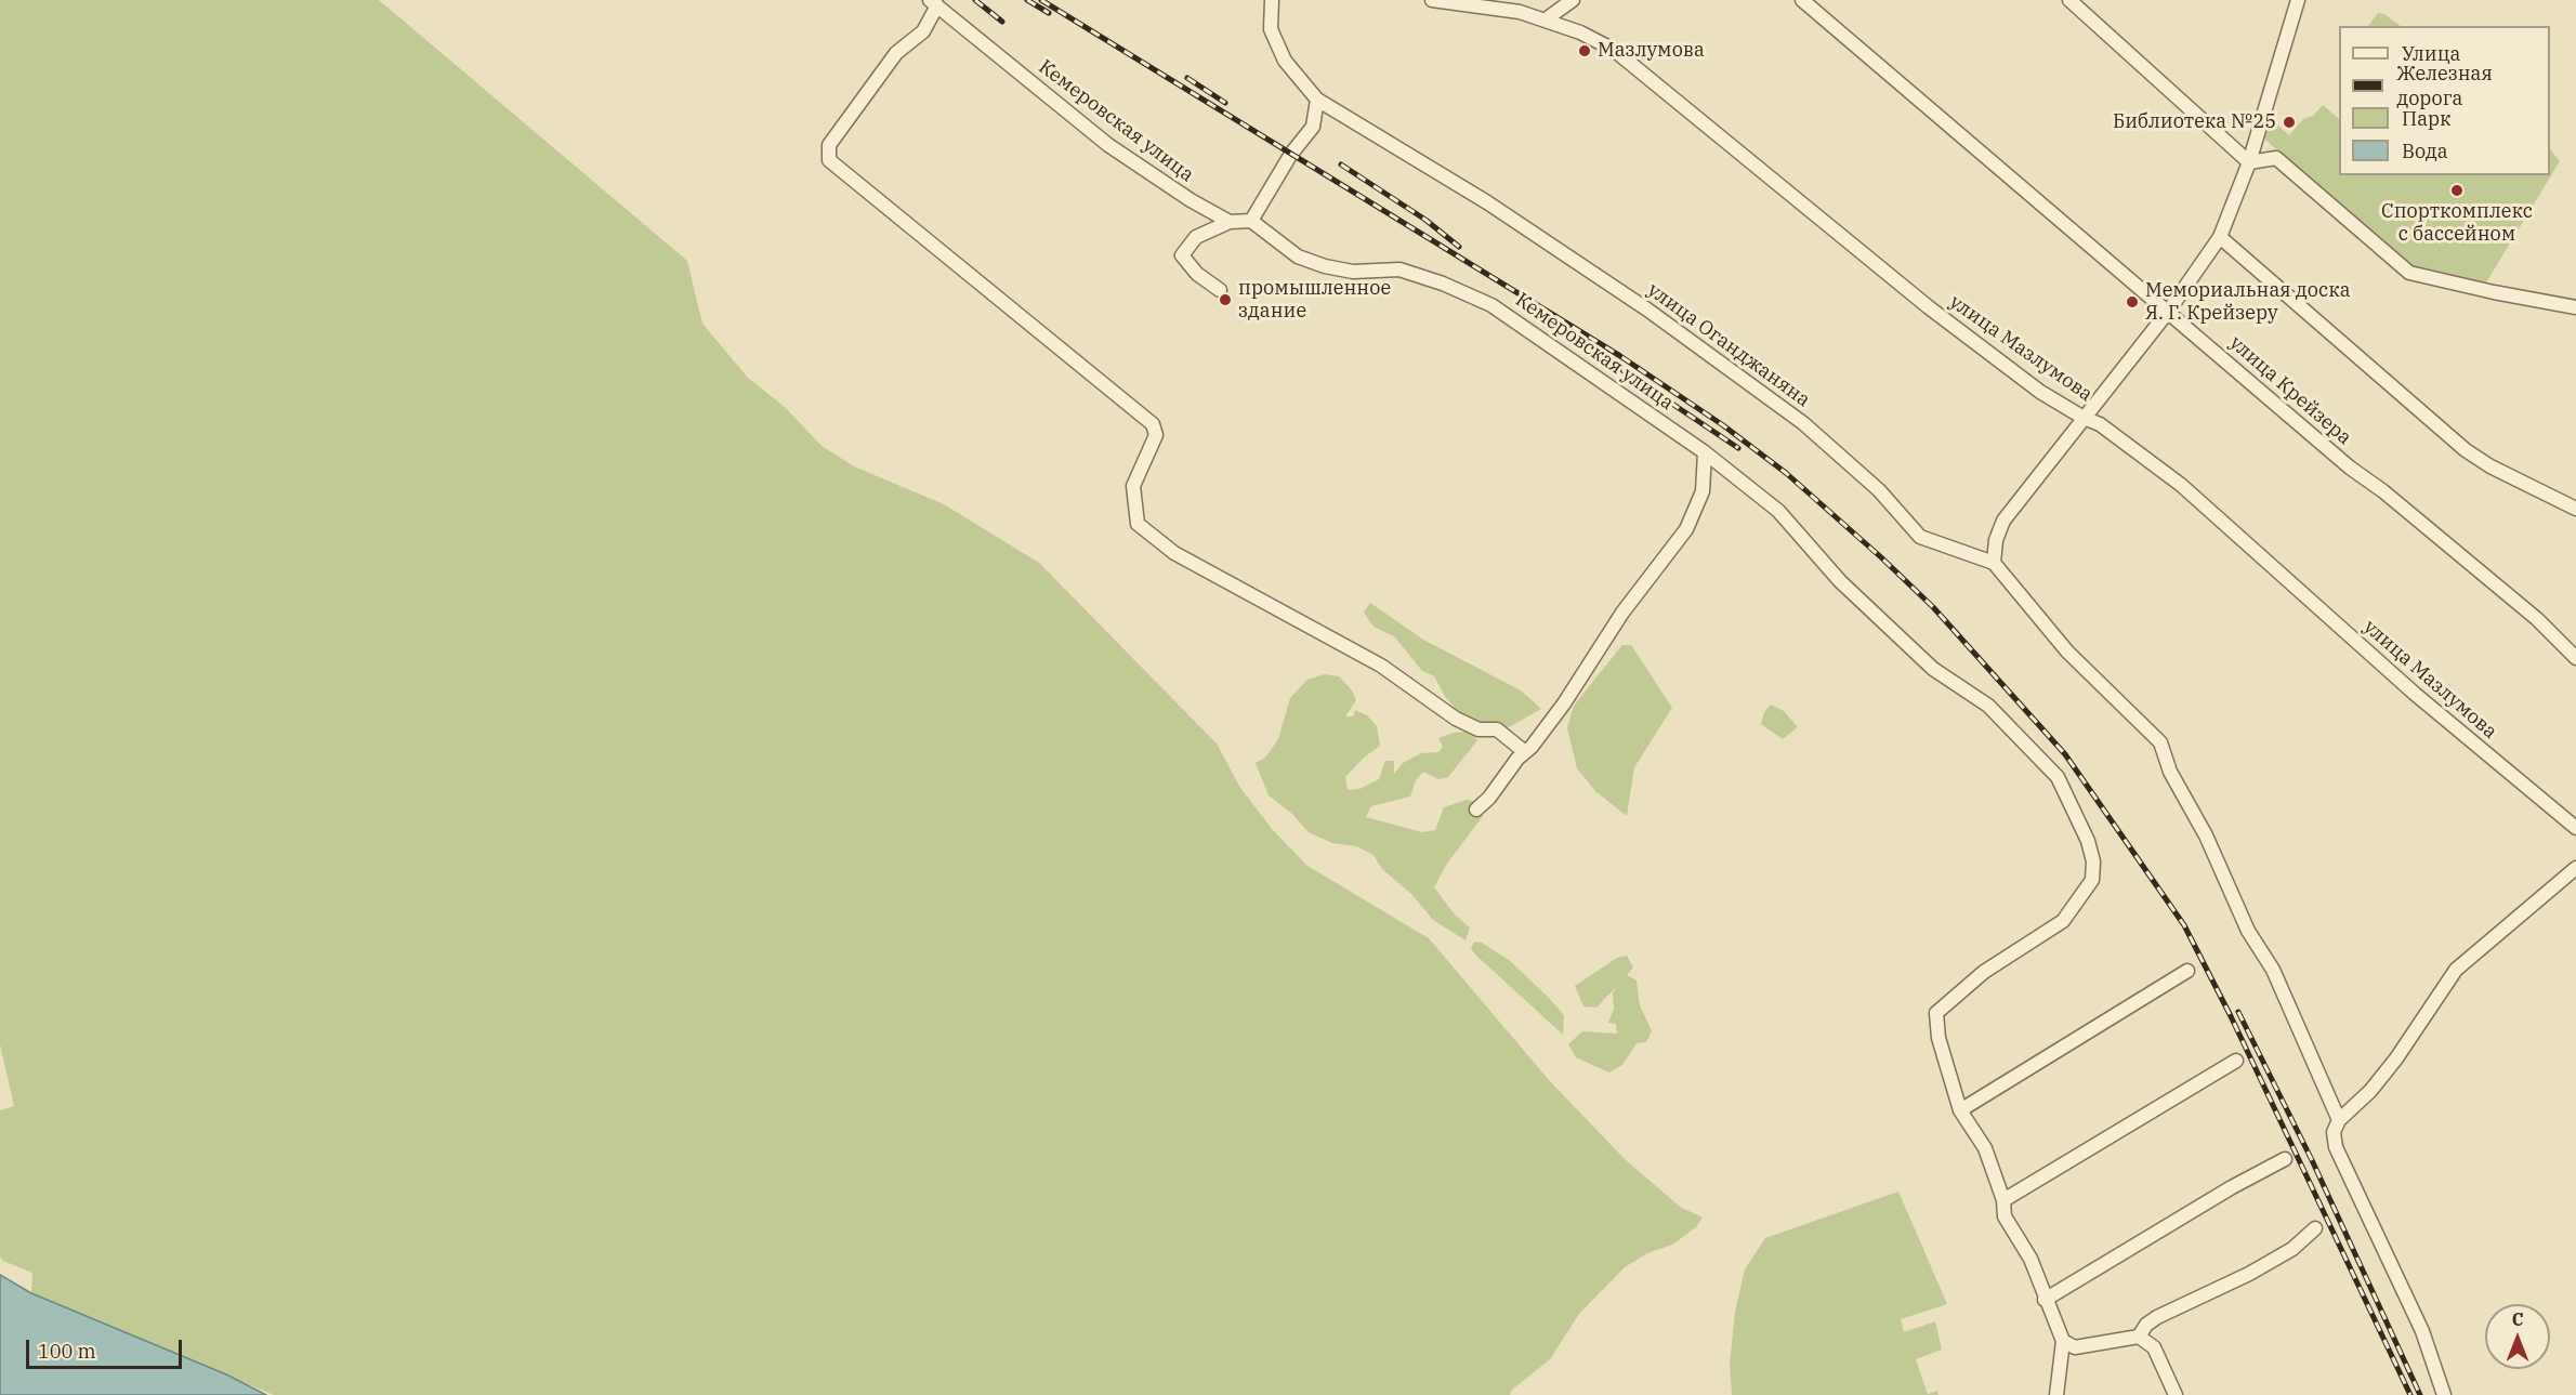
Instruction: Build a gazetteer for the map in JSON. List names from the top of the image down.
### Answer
{
  "streets": {
    "street": [
      "Кемеровская улица",
      "улица Оганджаняна",
      "улица Мазлумова",
      "улица Крейзера"
    ]
  },
  "places": [
    "Мазлумова",
    "Библиотека №25",
    "Спорткомплекс с бассейном",
    "промышленное здание",
    "Мемориальная доска Я. Г. Крейзеру"
  ],
  "legend": [
    "Улица",
    "Железная дорога",
    "Парк",
    "Вода"
  ],
  "scale_bar": "100 m",
  "north": "top"
}
